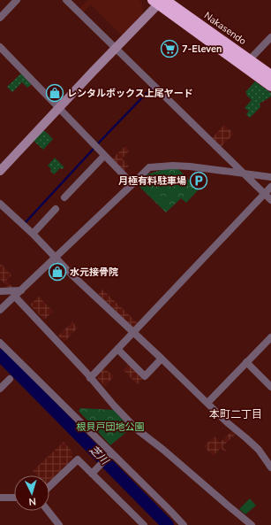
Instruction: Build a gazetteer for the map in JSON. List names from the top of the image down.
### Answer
{
  "streets": {
    "highway": ["Nakasendo"]
  },
  "districts": ["本町二丁目"],
  "water": ["芝川"],
  "parks": ["根貝戸団地公園"],
  "places": {
    "supermarket": ["7-Eleven"],
    "shop": ["レンタルボックス上尾ヤード", "水元接骨院"],
    "parking": ["月極有料駐車場"]
  },
  "north": "bottom"
}
